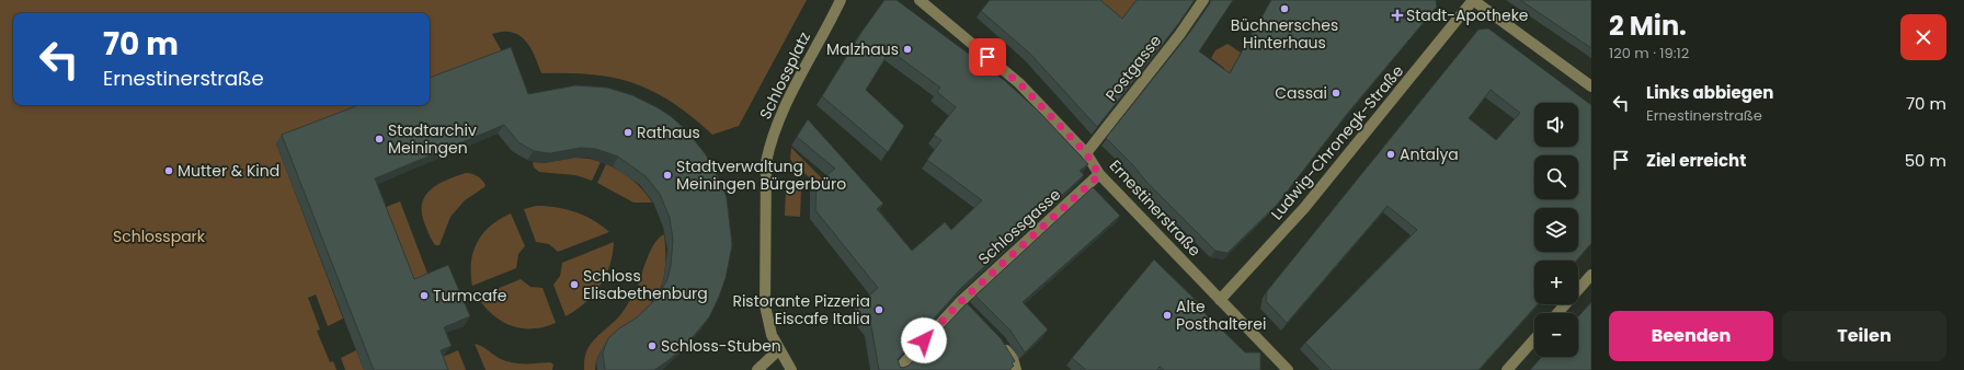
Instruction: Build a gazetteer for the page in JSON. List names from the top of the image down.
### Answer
{
  "streets": {
    "street": [
      "Postgasse",
      "Schlossplatz",
      "Ludwig-Chronegk-Straße",
      "Ernestinerstraße",
      "Schlossgasse"
    ]
  },
  "crossings": [
    ["Postgasse", "Ernestinerstraße"],
    ["Ludwig-Chronegk-Straße", "Ernestinerstraße"],
    ["Ernestinerstraße", "Schlossgasse"]
  ],
  "parks": ["Schlosspark"],
  "places": {
    "other": [
      "Büchnersches Hinterhaus",
      "Malzhaus",
      "Cassai",
      "Rathaus",
      "Stadtarchiv Meiningen",
      "Antalya",
      "Mutter & Kind",
      "Stadtverwaltung Meiningen Bürgerbüro",
      "Schloss Elisabethenburg",
      "Turmcafe",
      "Ristorante Pizzeria Eiscafe Italia",
      "Alte Posthalterei",
      "Schloss-Stuben"
    ],
    "health": ["Stadt-Apotheke"]
  },
  "page": {
    "heading": ["2 Min.", "120 m · 19:12"],
    "turn": ["70 m", "Ernestinerstraße"],
    "list": [
      {
        "name": "Links abbiegen",
        "note": "Ernestinerstraße",
        "value": "70 m"
      },
      {
        "name": "Ziel erreicht",
        "value": "50 m"
      }
    ],
    "map_buttons": ["+", "−"],
    "buttons": ["Beenden", "Teilen"]
  }
}
